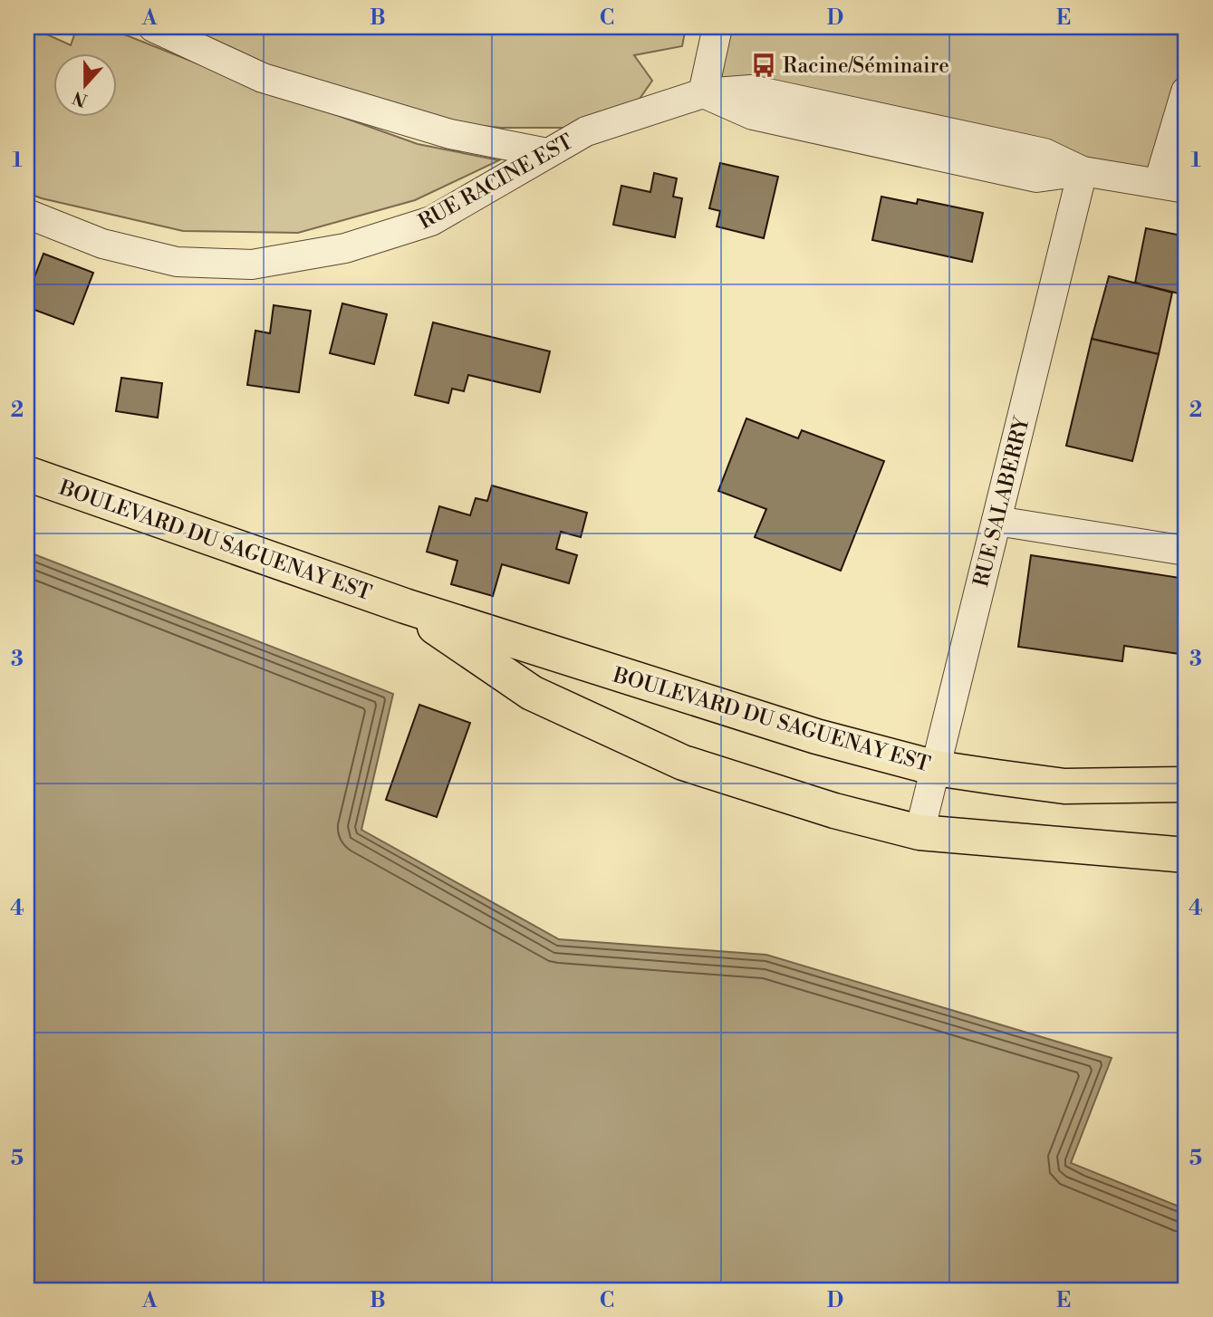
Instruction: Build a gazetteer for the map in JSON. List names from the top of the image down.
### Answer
{
  "streets": {
    "main road": ["BOULEVARD DU SAGUENAY EST"],
    "street": ["RUE RACINE EST", "RUE SALABERRY"]
  },
  "crossings": [
    ["RUE RACINE EST", "RUE SALABERRY"],
    ["RUE SALABERRY", "BOULEVARD DU SAGUENAY EST"]
  ],
  "places": {
    "bus stop": ["Racine/Séminaire"]
  },
  "north": "bottom",
  "grid": {
    "columns": [
      "A",
      "B",
      "C",
      "D",
      "E"
    ],
    "rows": [
      "1",
      "2",
      "3",
      "4",
      "5"
    ]
  }
}
